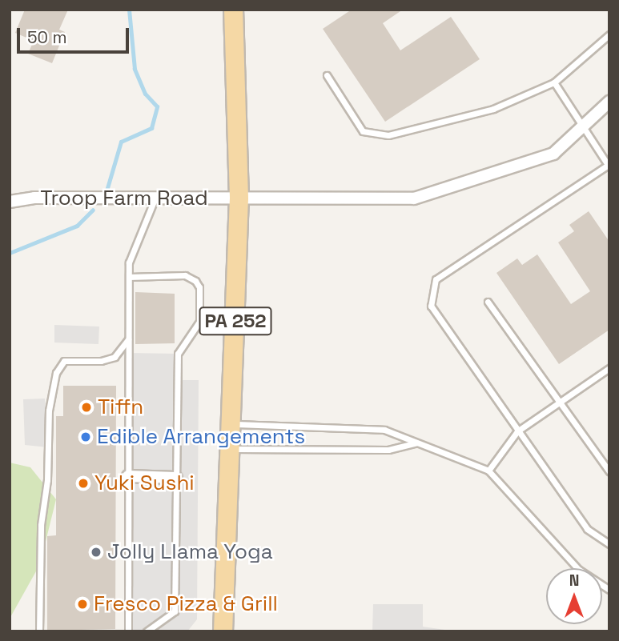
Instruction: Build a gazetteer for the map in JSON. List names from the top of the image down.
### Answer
{
  "streets": {
    "main road": ["PA 252"],
    "street": ["Troop Farm Road"]
  },
  "crossings": [
    ["Troop Farm Road", "PA 252"]
  ],
  "places": [
    "Tiffn",
    "Edible Arrangements",
    "Yuki Sushi",
    "Jolly Llama Yoga",
    "Fresco Pizza & Grill"
  ],
  "scale_bar": "50 m",
  "north": "top"
}
